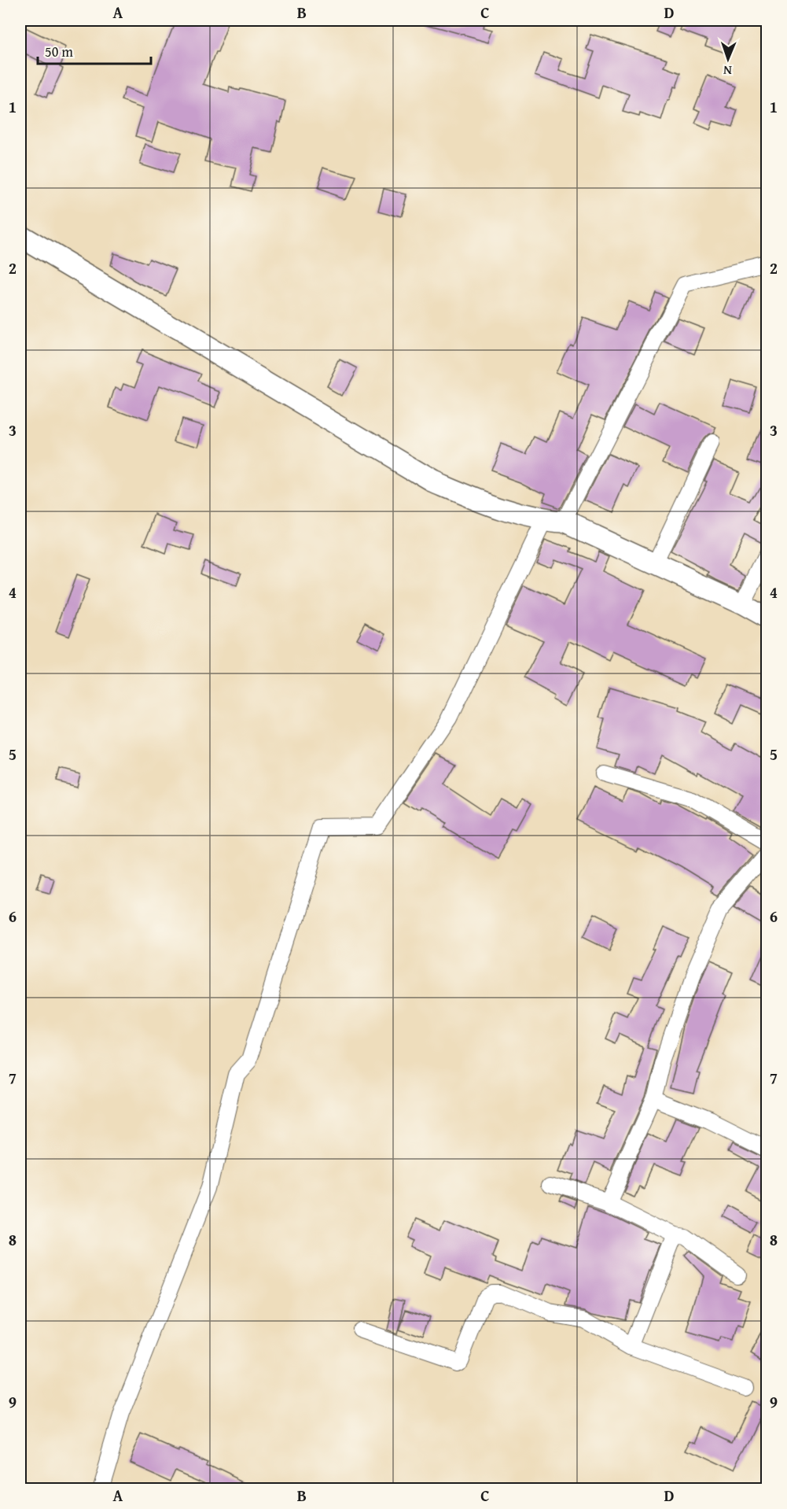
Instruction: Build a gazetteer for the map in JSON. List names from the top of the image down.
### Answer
{
  "scale_bar": "50 m",
  "north": "bottom",
  "grid": {
    "columns": [
      "A",
      "B",
      "C",
      "D"
    ],
    "rows": [
      "1",
      "2",
      "3",
      "4",
      "5",
      "6",
      "7",
      "8",
      "9"
    ]
  }
}
